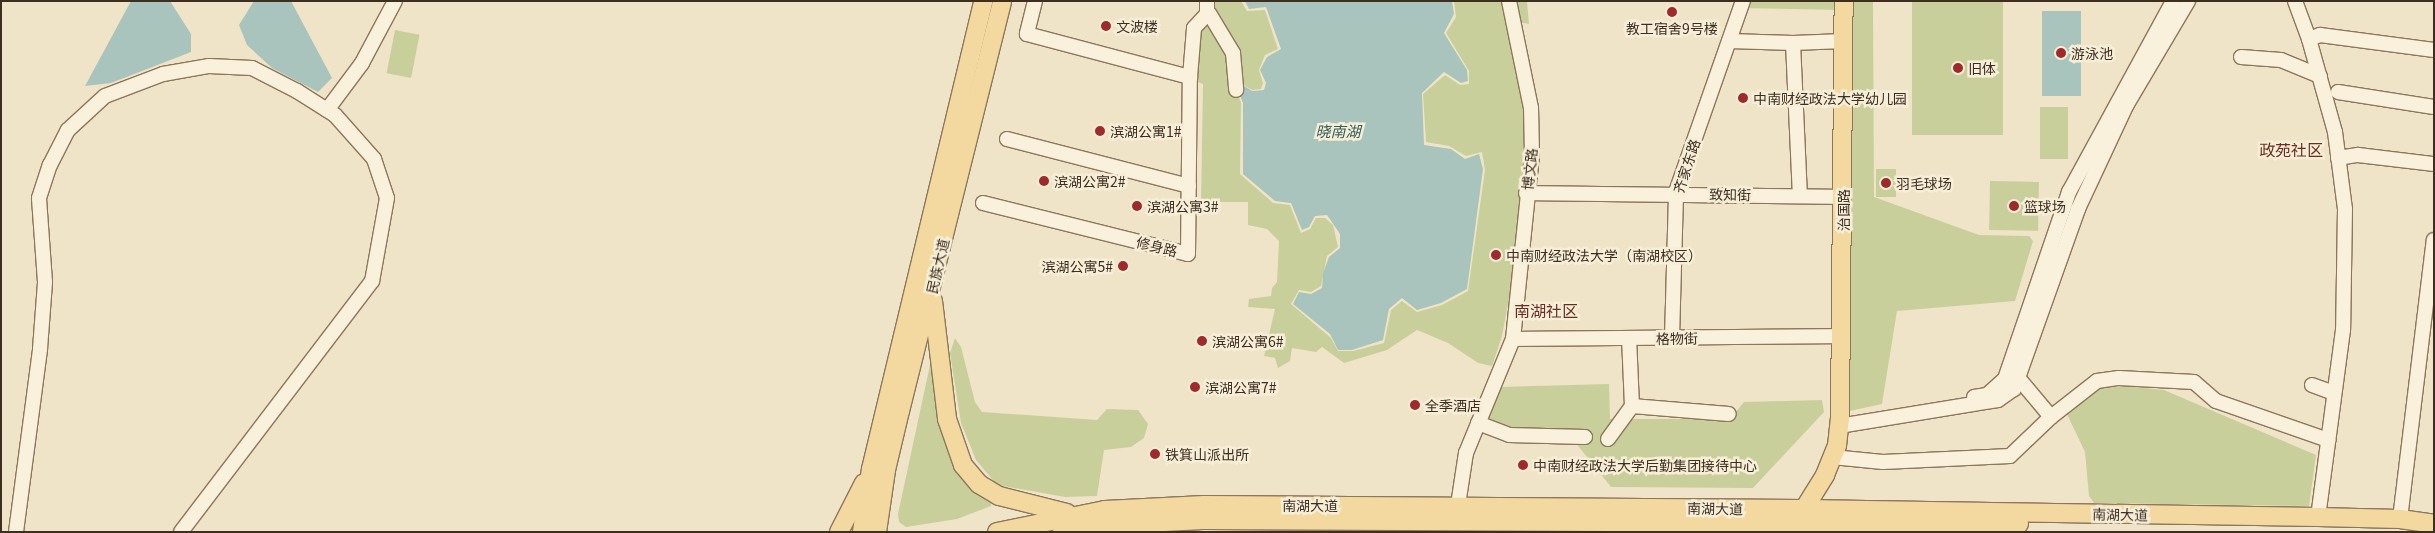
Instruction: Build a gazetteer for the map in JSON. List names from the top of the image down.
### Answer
{
  "streets": {
    "main road": ["治国路", "民族大道", "南湖大道"],
    "street": [
      "齐家东路",
      "博文路",
      "致知街",
      "修身路",
      "格物街"
    ]
  },
  "crossings": [
    ["齐家东路", "致知街"],
    ["齐家东路", "格物街"],
    ["博文路", "致知街"],
    ["博文路", "格物街"],
    ["博文路", "南湖大道"],
    ["致知街", "治国路"],
    ["治国路", "格物街"],
    ["治国路", "南湖大道"]
  ],
  "districts": ["政苑社区", "南湖社区"],
  "water": ["晓南湖"],
  "places": [
    "教工宿舍9号楼",
    "文波楼",
    "游泳池",
    "旧体",
    "中南财经政法大学幼儿园",
    "滨湖公寓1#",
    "滨湖公寓2#",
    "羽毛球场",
    "滨湖公寓3#",
    "篮球场",
    "中南财经政法大学（南湖校区）",
    "滨湖公寓5#",
    "滨湖公寓6#",
    "滨湖公寓7#",
    "全季酒店",
    "铁箕山派出所",
    "中南财经政法大学后勤集团接待中心"
  ]
}
